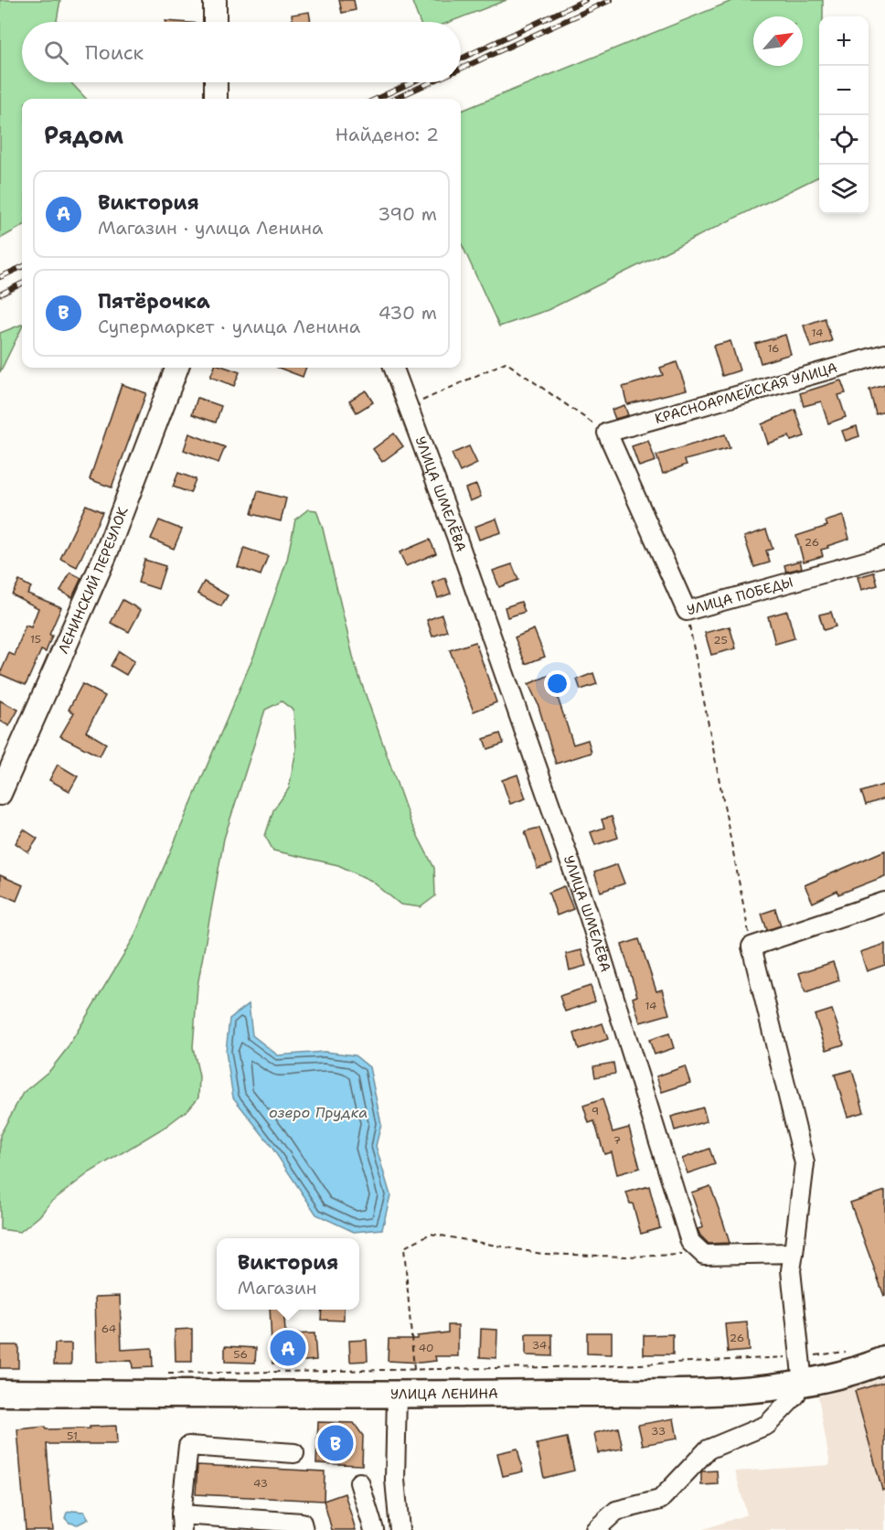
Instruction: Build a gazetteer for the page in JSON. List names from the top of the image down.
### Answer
{
  "streets": {
    "highway": ["УЛИЦА ЛЕНИНА"],
    "main road": ["ЛЕНИНСКИЙ ПЕРЕУЛОК"],
    "street": ["КРАСНОАРМЕЙСКАЯ УЛИЦА", "УЛИЦА ШМЕЛЁВА", "УЛИЦА ПОБЕДЫ"]
  },
  "crossings": [
    ["КРАСНОАРМЕЙСКАЯ УЛИЦА", "УЛИЦА ПОБЕДЫ"]
  ],
  "water": ["озеро Прудка"],
  "house_numbers": [
    "14",
    "16",
    "26",
    "15",
    "25",
    "14",
    "9",
    "7",
    "64",
    "26",
    "34",
    "40",
    "56",
    "33",
    "51",
    "43"
  ],
  "north": "top right",
  "page": {
    "map_buttons": ["+", "−"],
    "search": "Поиск",
    "heading": ["Рядом", "Найдено: 2"],
    "list": [
      {
        "mark": "A",
        "name": "Виктория",
        "note": "Магазин · улица Ленина",
        "value": "390 m"
      },
      {
        "mark": "B",
        "name": "Пятёрочка",
        "note": "Супермаркет · улица Ленина",
        "value": "430 m"
      }
    ],
    "popup": ["Виктория", "Магазин"],
    "pins": ["A", "B"]
  }
}
